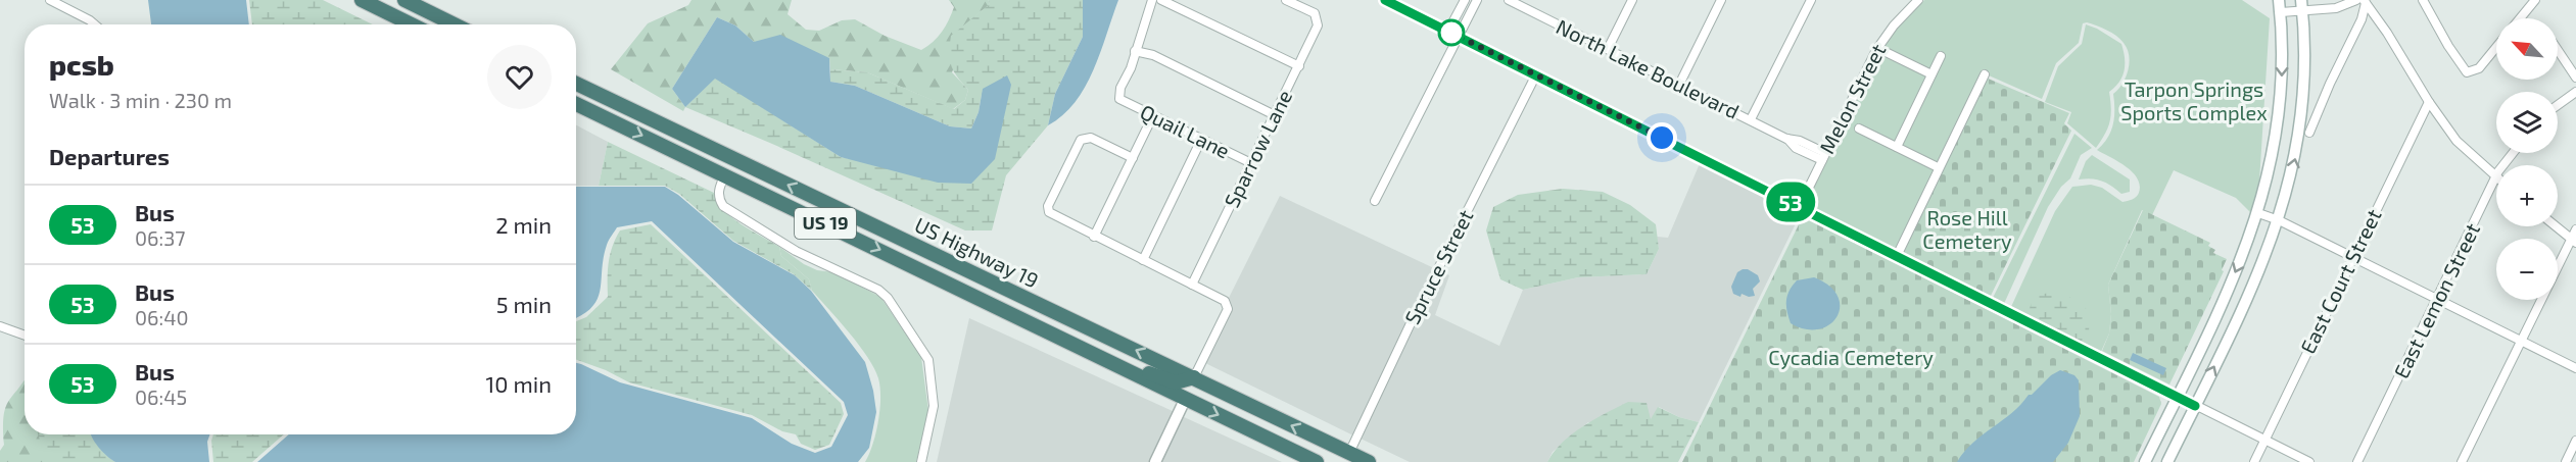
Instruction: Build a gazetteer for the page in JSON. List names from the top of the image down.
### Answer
{
  "streets": {
    "highway": ["US 19", "US Highway 19"],
    "street": [
      "North Lake Boulevard",
      "Melon Street",
      "Quail Lane",
      "Sparrow Lane",
      "Spruce Street",
      "East Court Street",
      "East Lemon Street"
    ]
  },
  "crossings": [
    ["North Lake Boulevard", "Melon Street"],
    ["Quail Lane", "Sparrow Lane"],
    ["US Highway 19", "Spruce Street"]
  ],
  "parks": ["Tarpon Springs Sports Complex", "Rose Hill Cemetery", "Cycadia Cemetery"],
  "lines": ["bus line 53"],
  "north": "top left",
  "page": {
    "on_map": "53",
    "map_buttons": ["+", "−"],
    "heading": [
      ["pcsb", "Walk · 3 min · 230 m"],
      "Departures"
    ],
    "list": [
      {
        "mark": "53",
        "name": "Bus",
        "note": "06:37",
        "value": "2 min"
      },
      {
        "mark": "53",
        "name": "Bus",
        "note": "06:40",
        "value": "5 min"
      },
      {
        "mark": "53",
        "name": "Bus",
        "note": "06:45",
        "value": "10 min"
      }
    ]
  }
}
